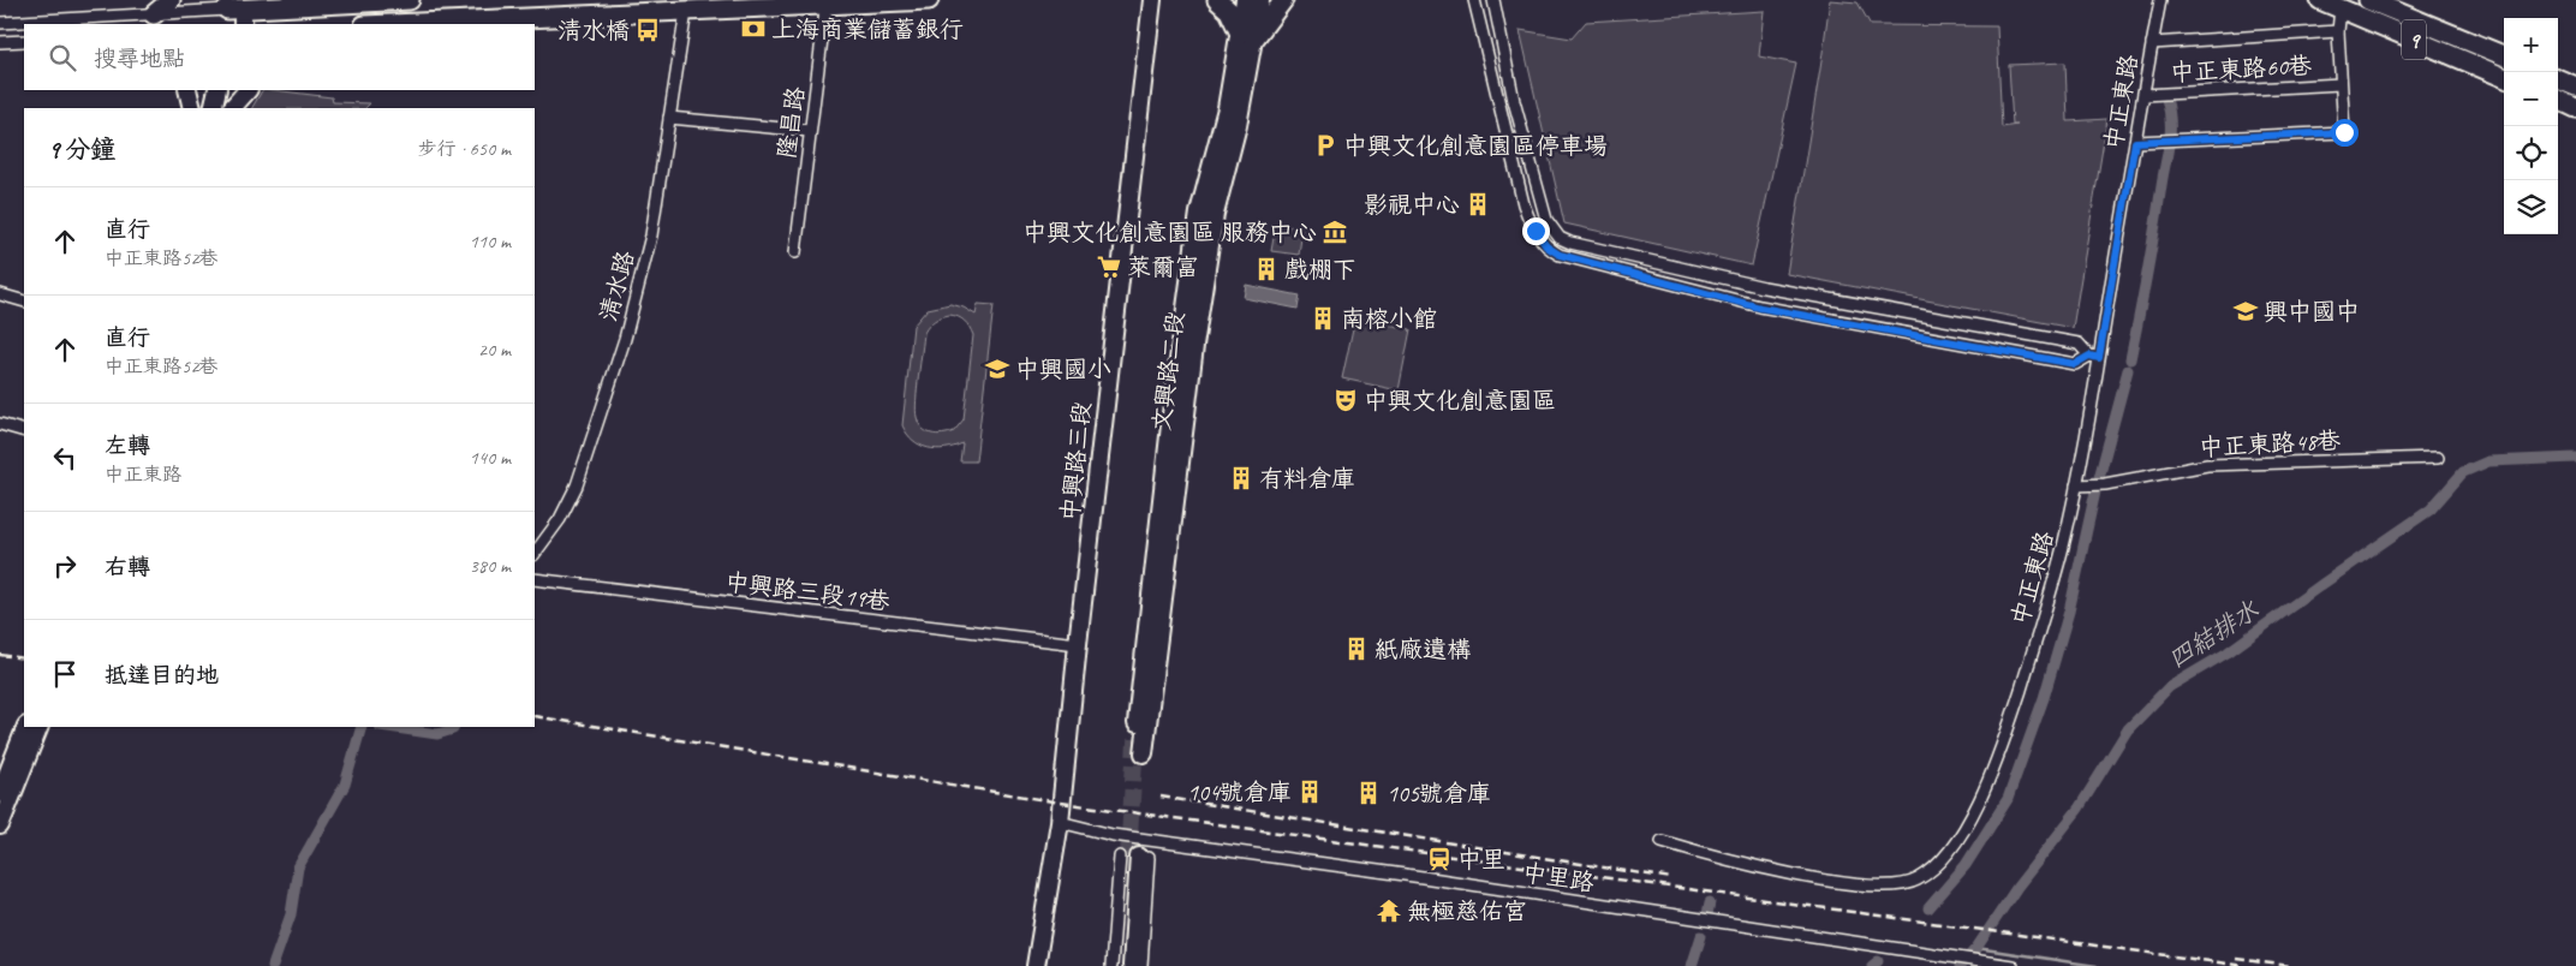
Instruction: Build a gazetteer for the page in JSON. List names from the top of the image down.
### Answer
{
  "streets": {
    "main road": ["9"],
    "street": [
      "中正東路60巷",
      "中正東路",
      "隆昌路",
      "清水路",
      "文興路二段",
      "中正東路48巷",
      "中興路三段",
      "中興路三段19巷",
      "中里路"
    ]
  },
  "crossings": [
    ["中正東路60巷", "中正東路"],
    ["中正東路", "中正東路48巷"],
    ["中興路三段", "中興路三段19巷"],
    ["中興路三段", "中里路"]
  ],
  "water": ["四結排水"],
  "places": {
    "bank": ["上海商業儲蓄銀行"],
    "bus stop": ["清水橋"],
    "parking": ["中興文化創意園區停車場"],
    "building": [
      "影視中心",
      "戲棚下",
      "南榕小館",
      "有料倉庫",
      "紙廠遺構",
      "104號倉庫",
      "105號倉庫"
    ],
    "museum": ["中興文化創意園區 服務中心"],
    "supermarket": ["萊爾富"],
    "school or university": ["興中國中", "中興國小"],
    "theatre": ["中興文化創意園區"],
    "station": ["中里"],
    "temple": ["無極慈佑宮"]
  },
  "page": {
    "map_buttons": ["+", "−"],
    "search": "搜尋地點",
    "heading": ["9 分鐘", "步行 · 650 m"],
    "list": [
      ["直行", "中正東路52巷", "110 m"],
      ["直行", "中正東路52巷", "20 m"],
      ["左轉", "中正東路", "140 m"],
      ["右轉", "380 m"],
      "抵達目的地"
    ]
  }
}
